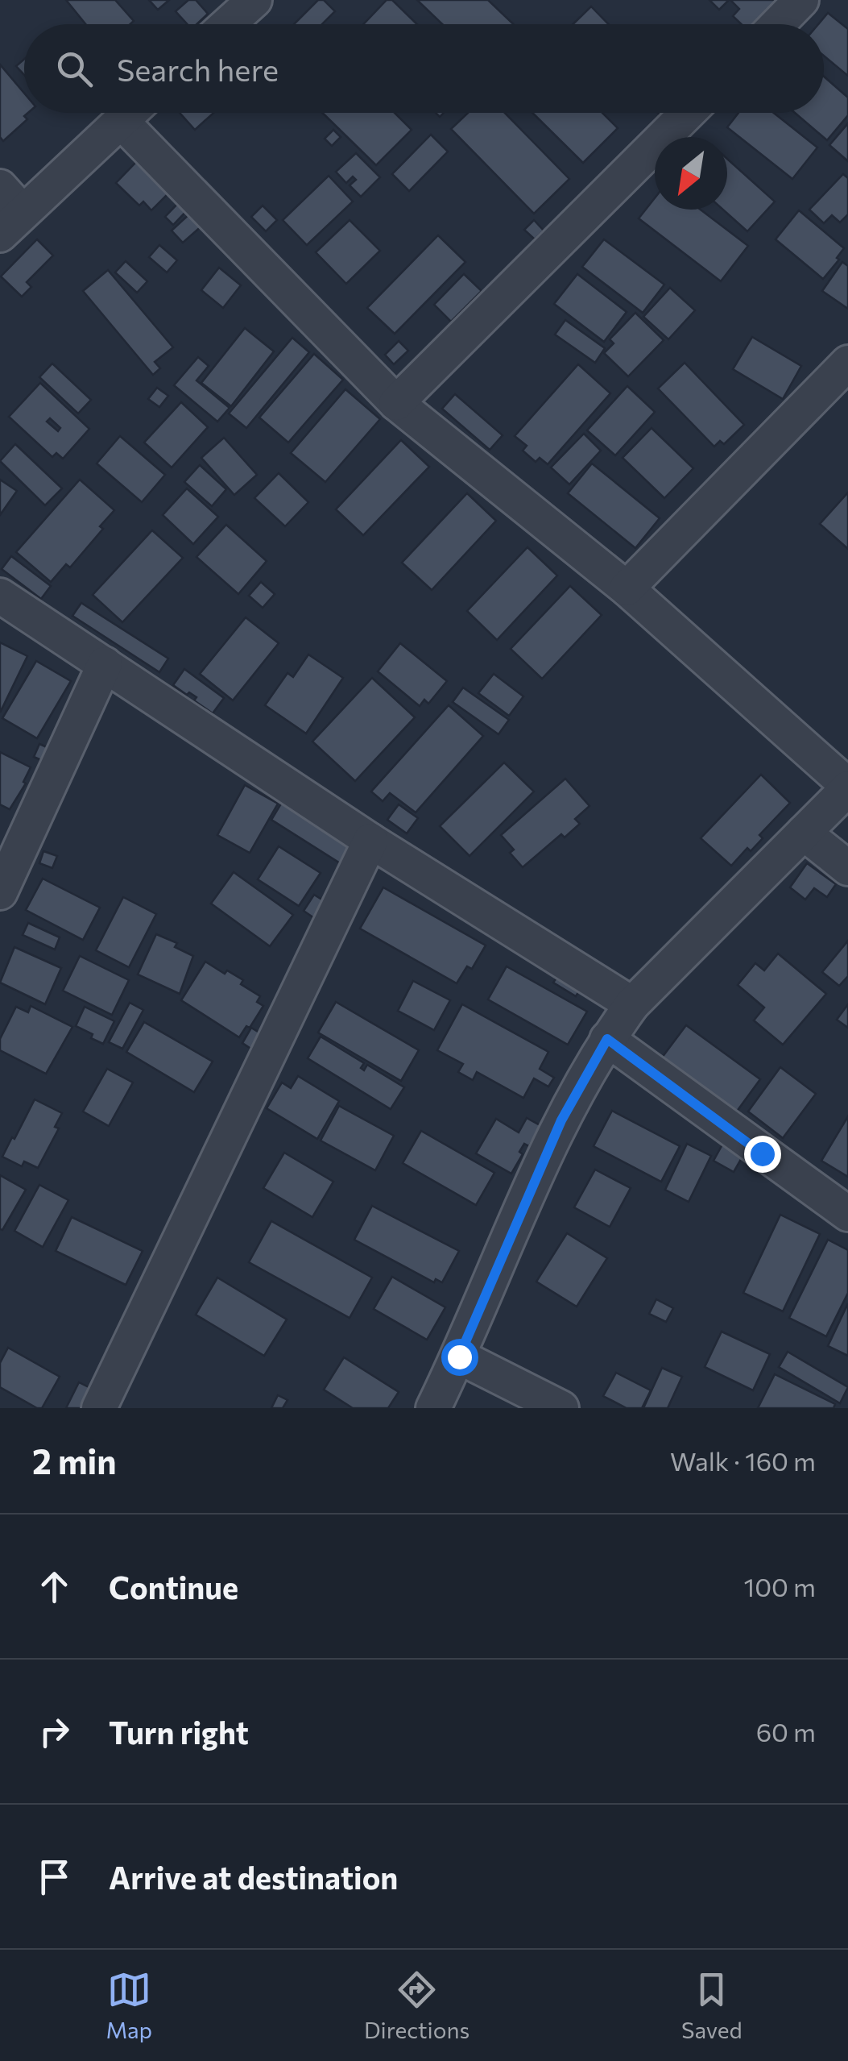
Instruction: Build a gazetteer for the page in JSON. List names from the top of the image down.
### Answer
{
  "north": "bottom left",
  "page": {
    "search": "Search here",
    "heading": ["2 min", "Walk · 160 m"],
    "list": [
      ["Continue", "100 m"],
      ["Turn right", "60 m"],
      "Arrive at destination"
    ],
    "nav": ["Map", "Directions", "Saved"]
  }
}
